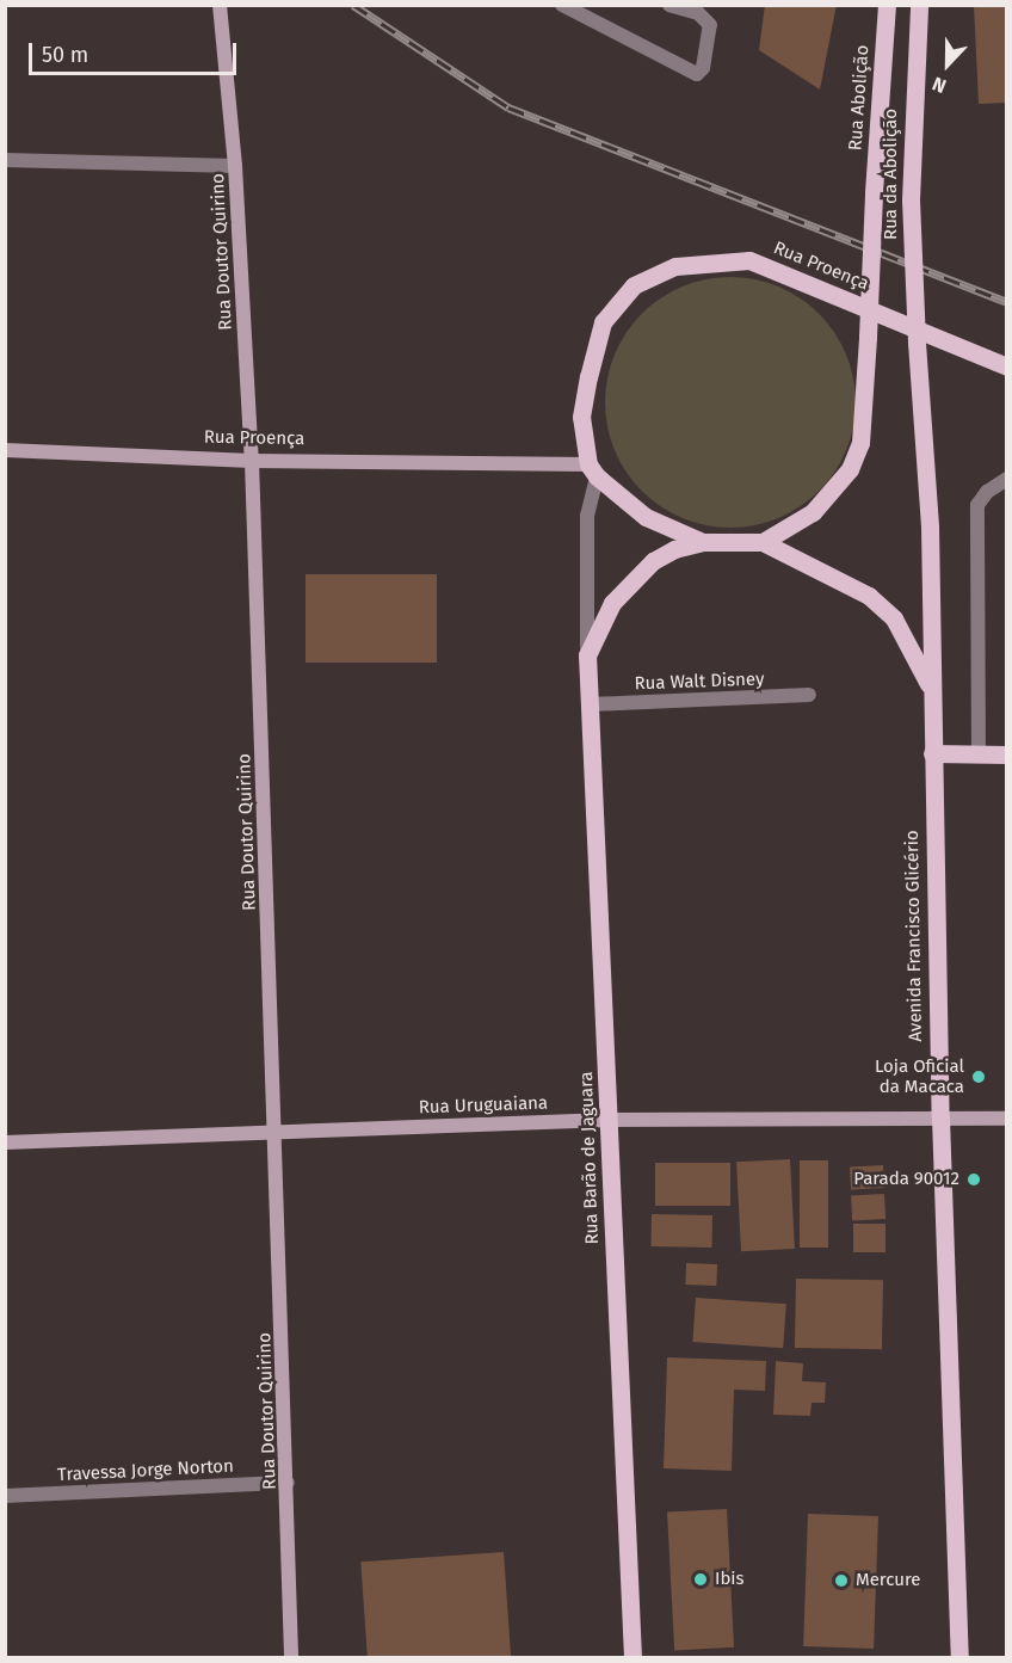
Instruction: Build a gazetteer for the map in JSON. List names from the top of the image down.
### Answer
{
  "streets": {
    "main road": [
      "Rua Abolição",
      "Rua da Abolição",
      "Rua Proença",
      "Avenida Francisco Glicério",
      "Rua Barão de Jaguara"
    ],
    "street": [
      "Rua Doutor Quirino",
      "Rua Walt Disney",
      "Rua Uruguaiana",
      "Travessa Jorge Norton"
    ]
  },
  "crossings": [
    ["Rua Abolição", "Rua da Abolição"],
    ["Rua da Abolição", "Avenida Francisco Glicério"],
    ["Rua Doutor Quirino", "Rua Proença"],
    ["Rua Doutor Quirino", "Rua Uruguaiana"],
    ["Rua Doutor Quirino", "Travessa Jorge Norton"],
    ["Rua Walt Disney", "Rua Barão de Jaguara"],
    ["Avenida Francisco Glicério", "Rua Uruguaiana"],
    ["Rua Uruguaiana", "Rua Barão de Jaguara"]
  ],
  "places": [
    "Loja Oficial da Macaca",
    "Parada 90012",
    "Ibis",
    "Mercure"
  ],
  "scale_bar": "50 m",
  "north": "bottom"
}
